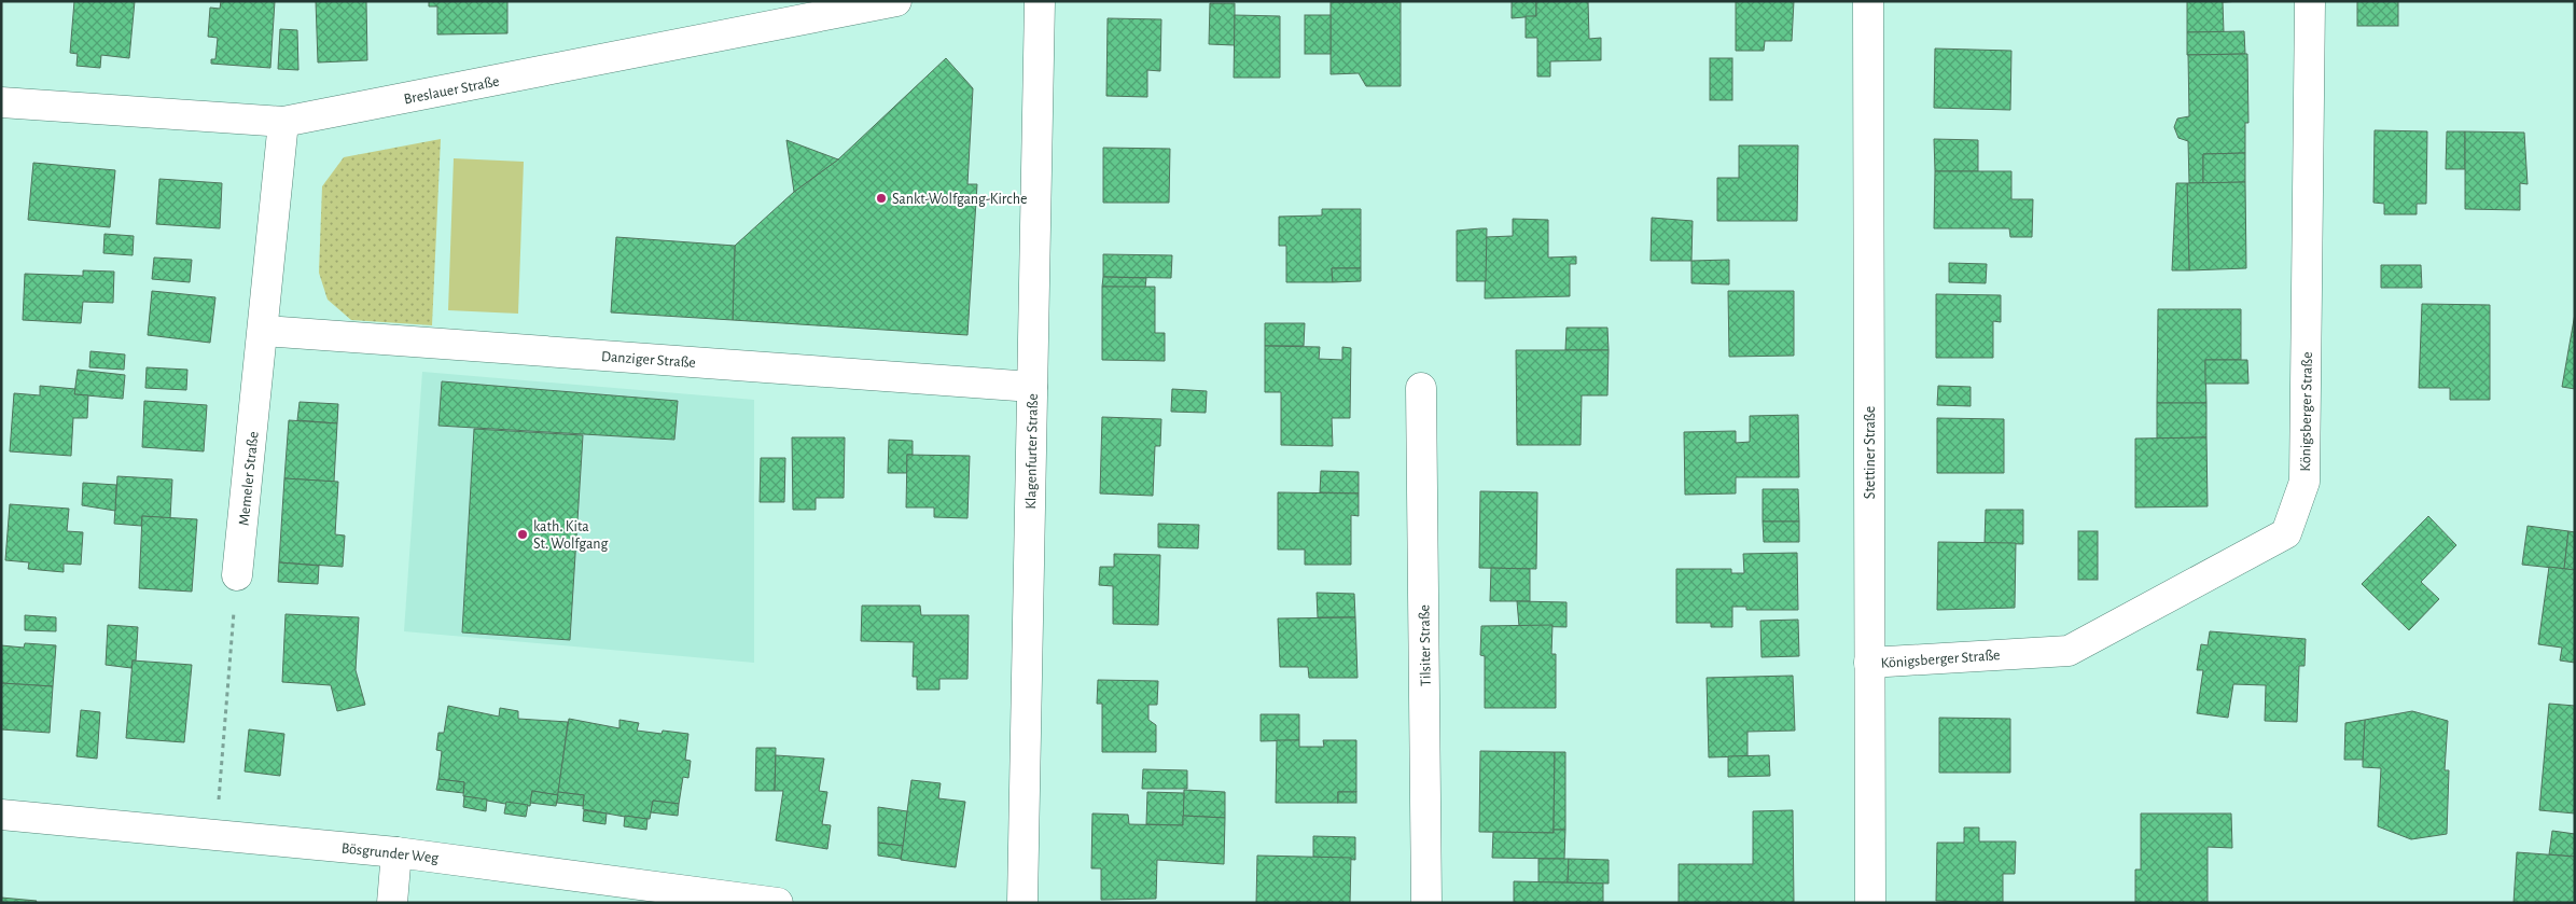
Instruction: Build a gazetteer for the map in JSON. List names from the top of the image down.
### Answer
{
  "streets": {
    "street": [
      "Breslauer Straße",
      "Danziger Straße",
      "Königsberger Straße",
      "Klagenfurter Straße",
      "Stettiner Straße",
      "Memeler Straße",
      "Tilsiter Straße",
      "Bösgrunder Weg"
    ]
  },
  "crossings": [
    ["Breslauer Straße", "Memeler Straße"],
    ["Danziger Straße", "Klagenfurter Straße"],
    ["Danziger Straße", "Memeler Straße"],
    ["Königsberger Straße", "Stettiner Straße"]
  ],
  "places": ["Sankt-Wolfgang-Kirche", "kath. Kita St. Wolfgang"]
}
